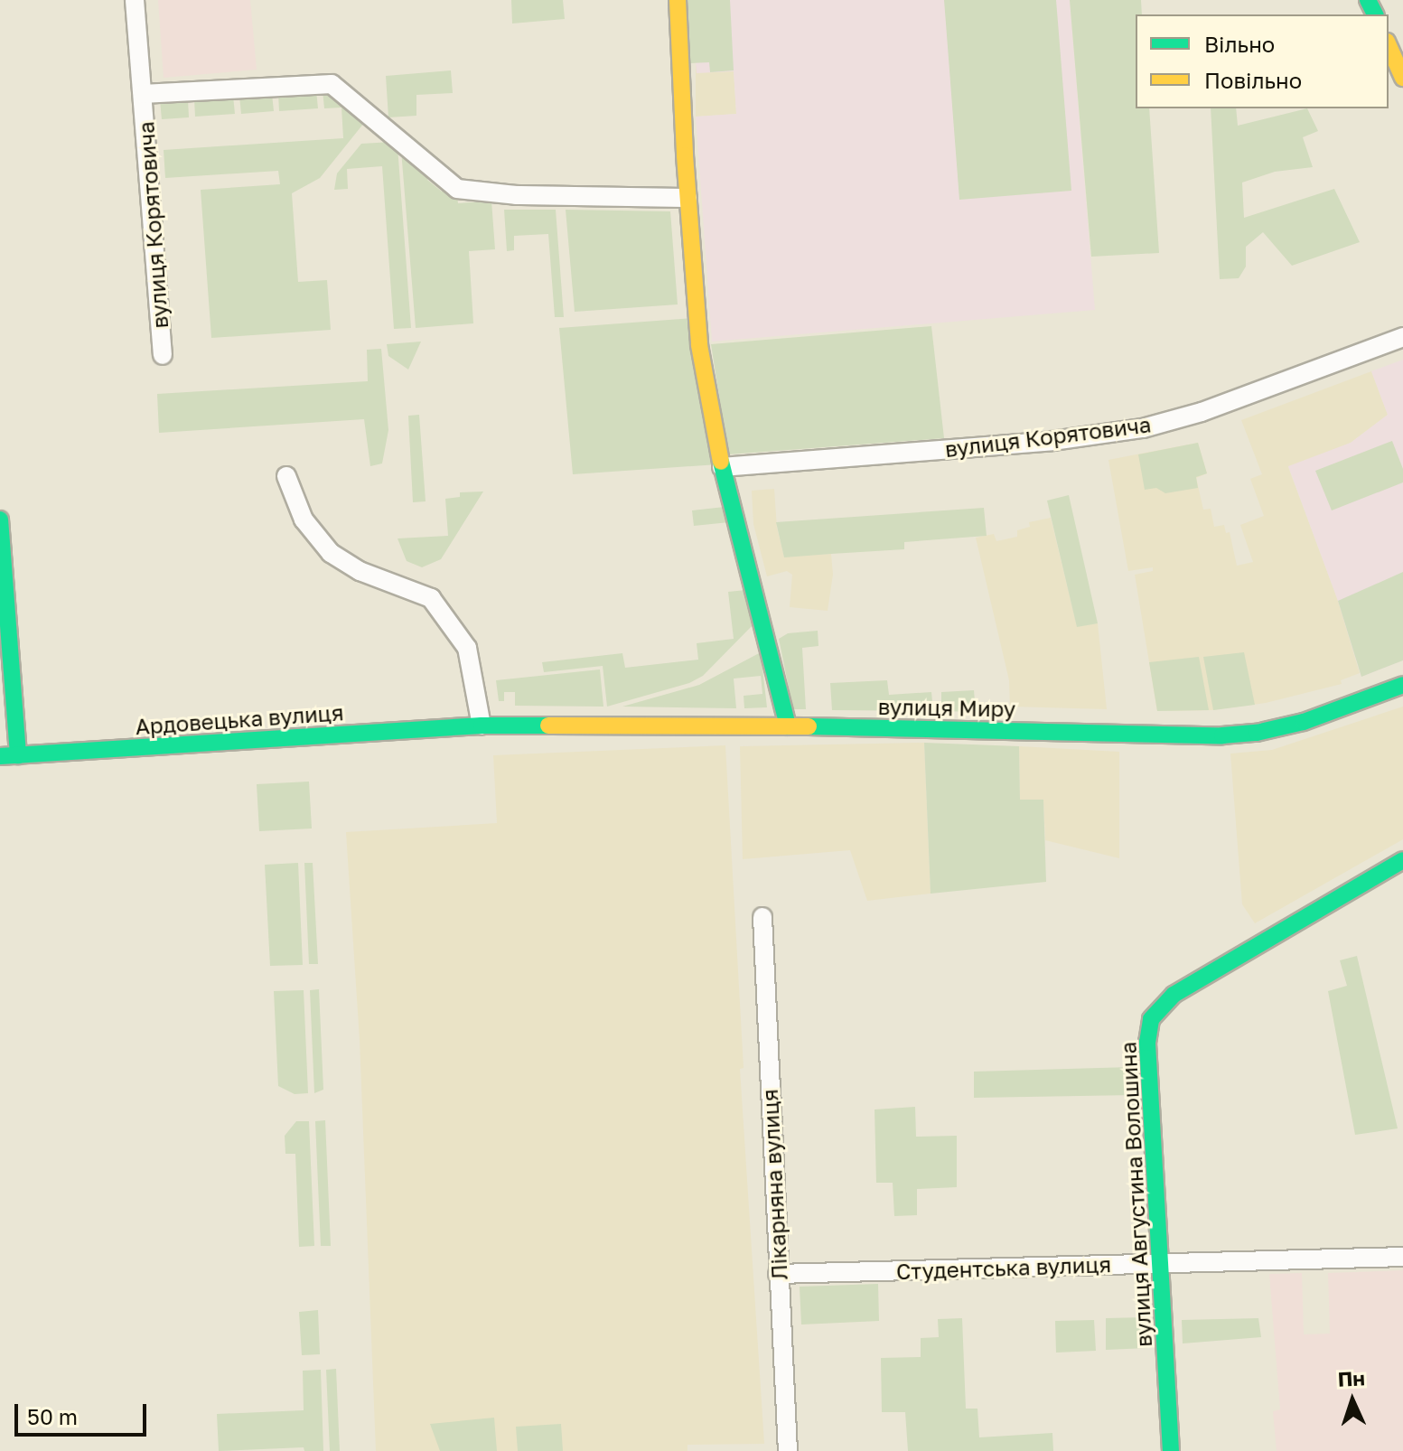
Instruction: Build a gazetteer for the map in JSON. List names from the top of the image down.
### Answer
{
  "streets": {
    "main road": ["вулиця Миру", "Ардовецька вулиця", "вулиця Августина Волошина"],
    "street": ["вулиця Корятовича", "Лікарняна вулиця", "Студентська вулиця"]
  },
  "crossings": [
    ["вулиця Миру", "Ардовецька вулиця"],
    ["Лікарняна вулиця", "Студентська вулиця"],
    ["вулиця Августина Волошина", "Студентська вулиця"]
  ],
  "legend": ["Вільно", "Повільно"],
  "scale_bar": "50 m",
  "north": "top"
}
